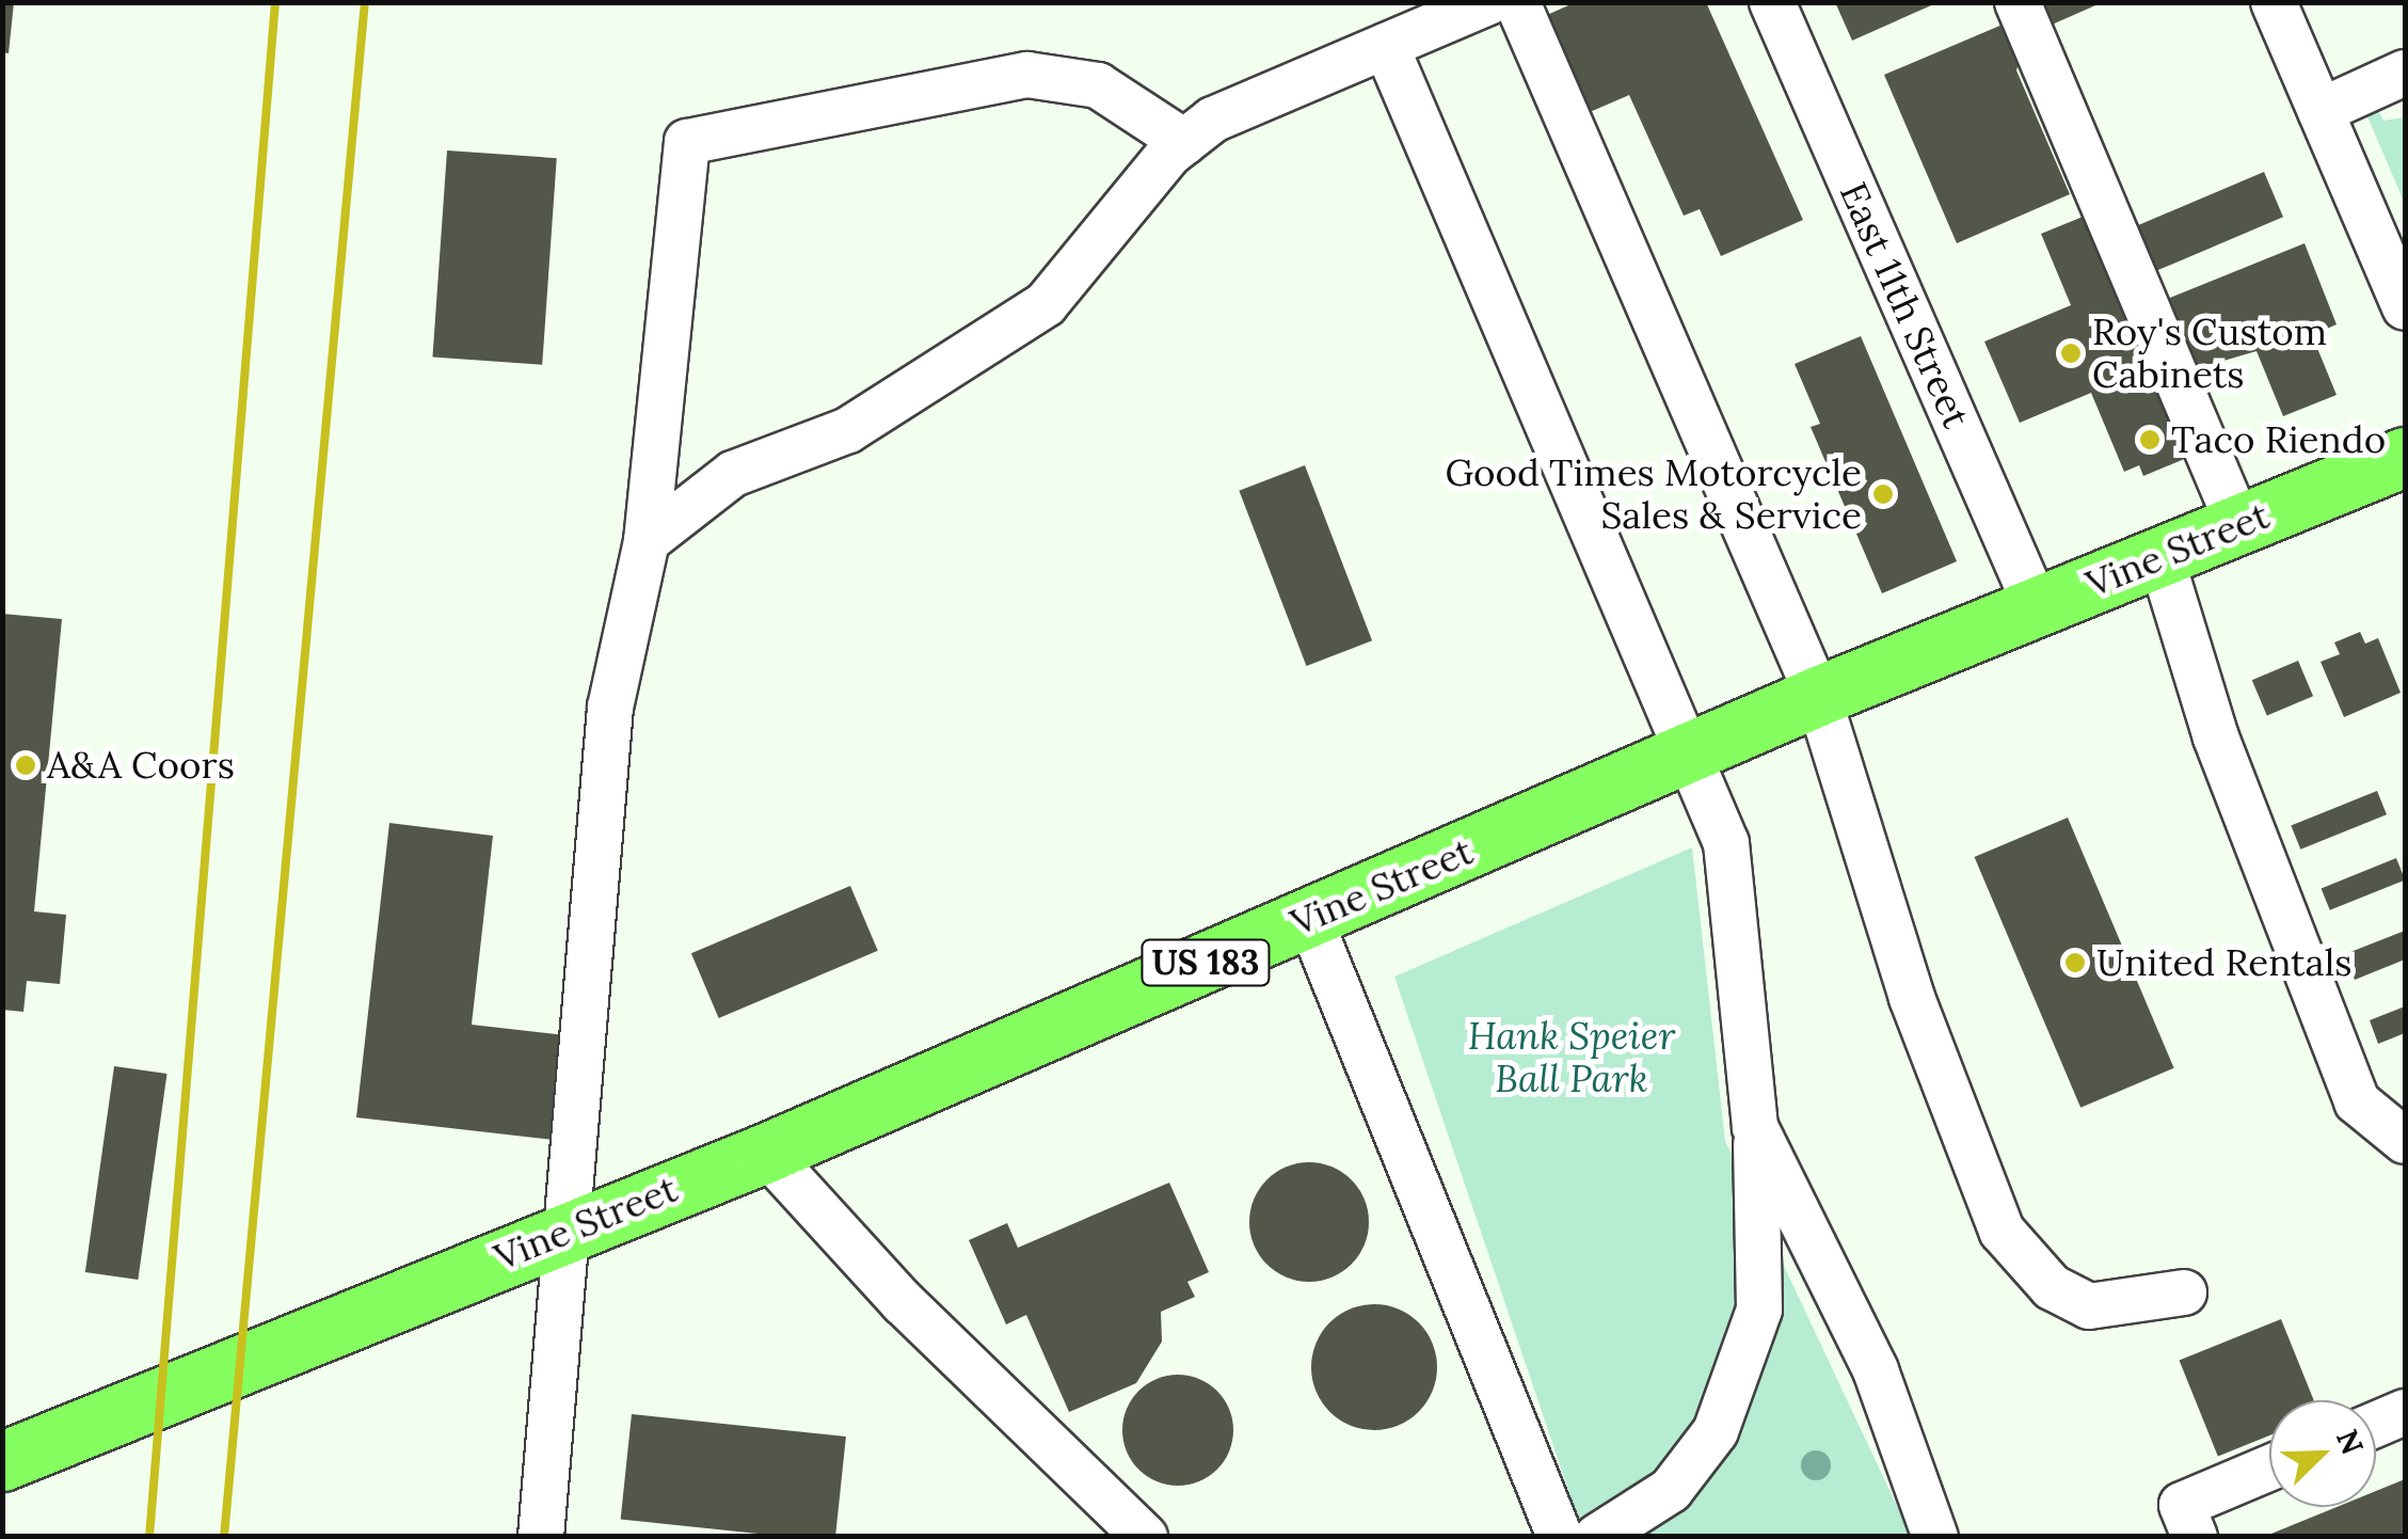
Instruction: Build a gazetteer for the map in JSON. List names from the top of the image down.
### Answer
{
  "streets": {
    "main road": ["Vine Street", "US 183"],
    "street": ["East 11th Street"]
  },
  "crossings": [
    ["East 11th Street", "Vine Street"]
  ],
  "parks": ["Hank Speier Ball Park"],
  "places": [
    "Roy's Custom Cabinets",
    "Taco Riendo",
    "Good Times Motorcycle Sales & Service",
    "A&A Coors",
    "United Rentals"
  ],
  "north": "top right"
}
